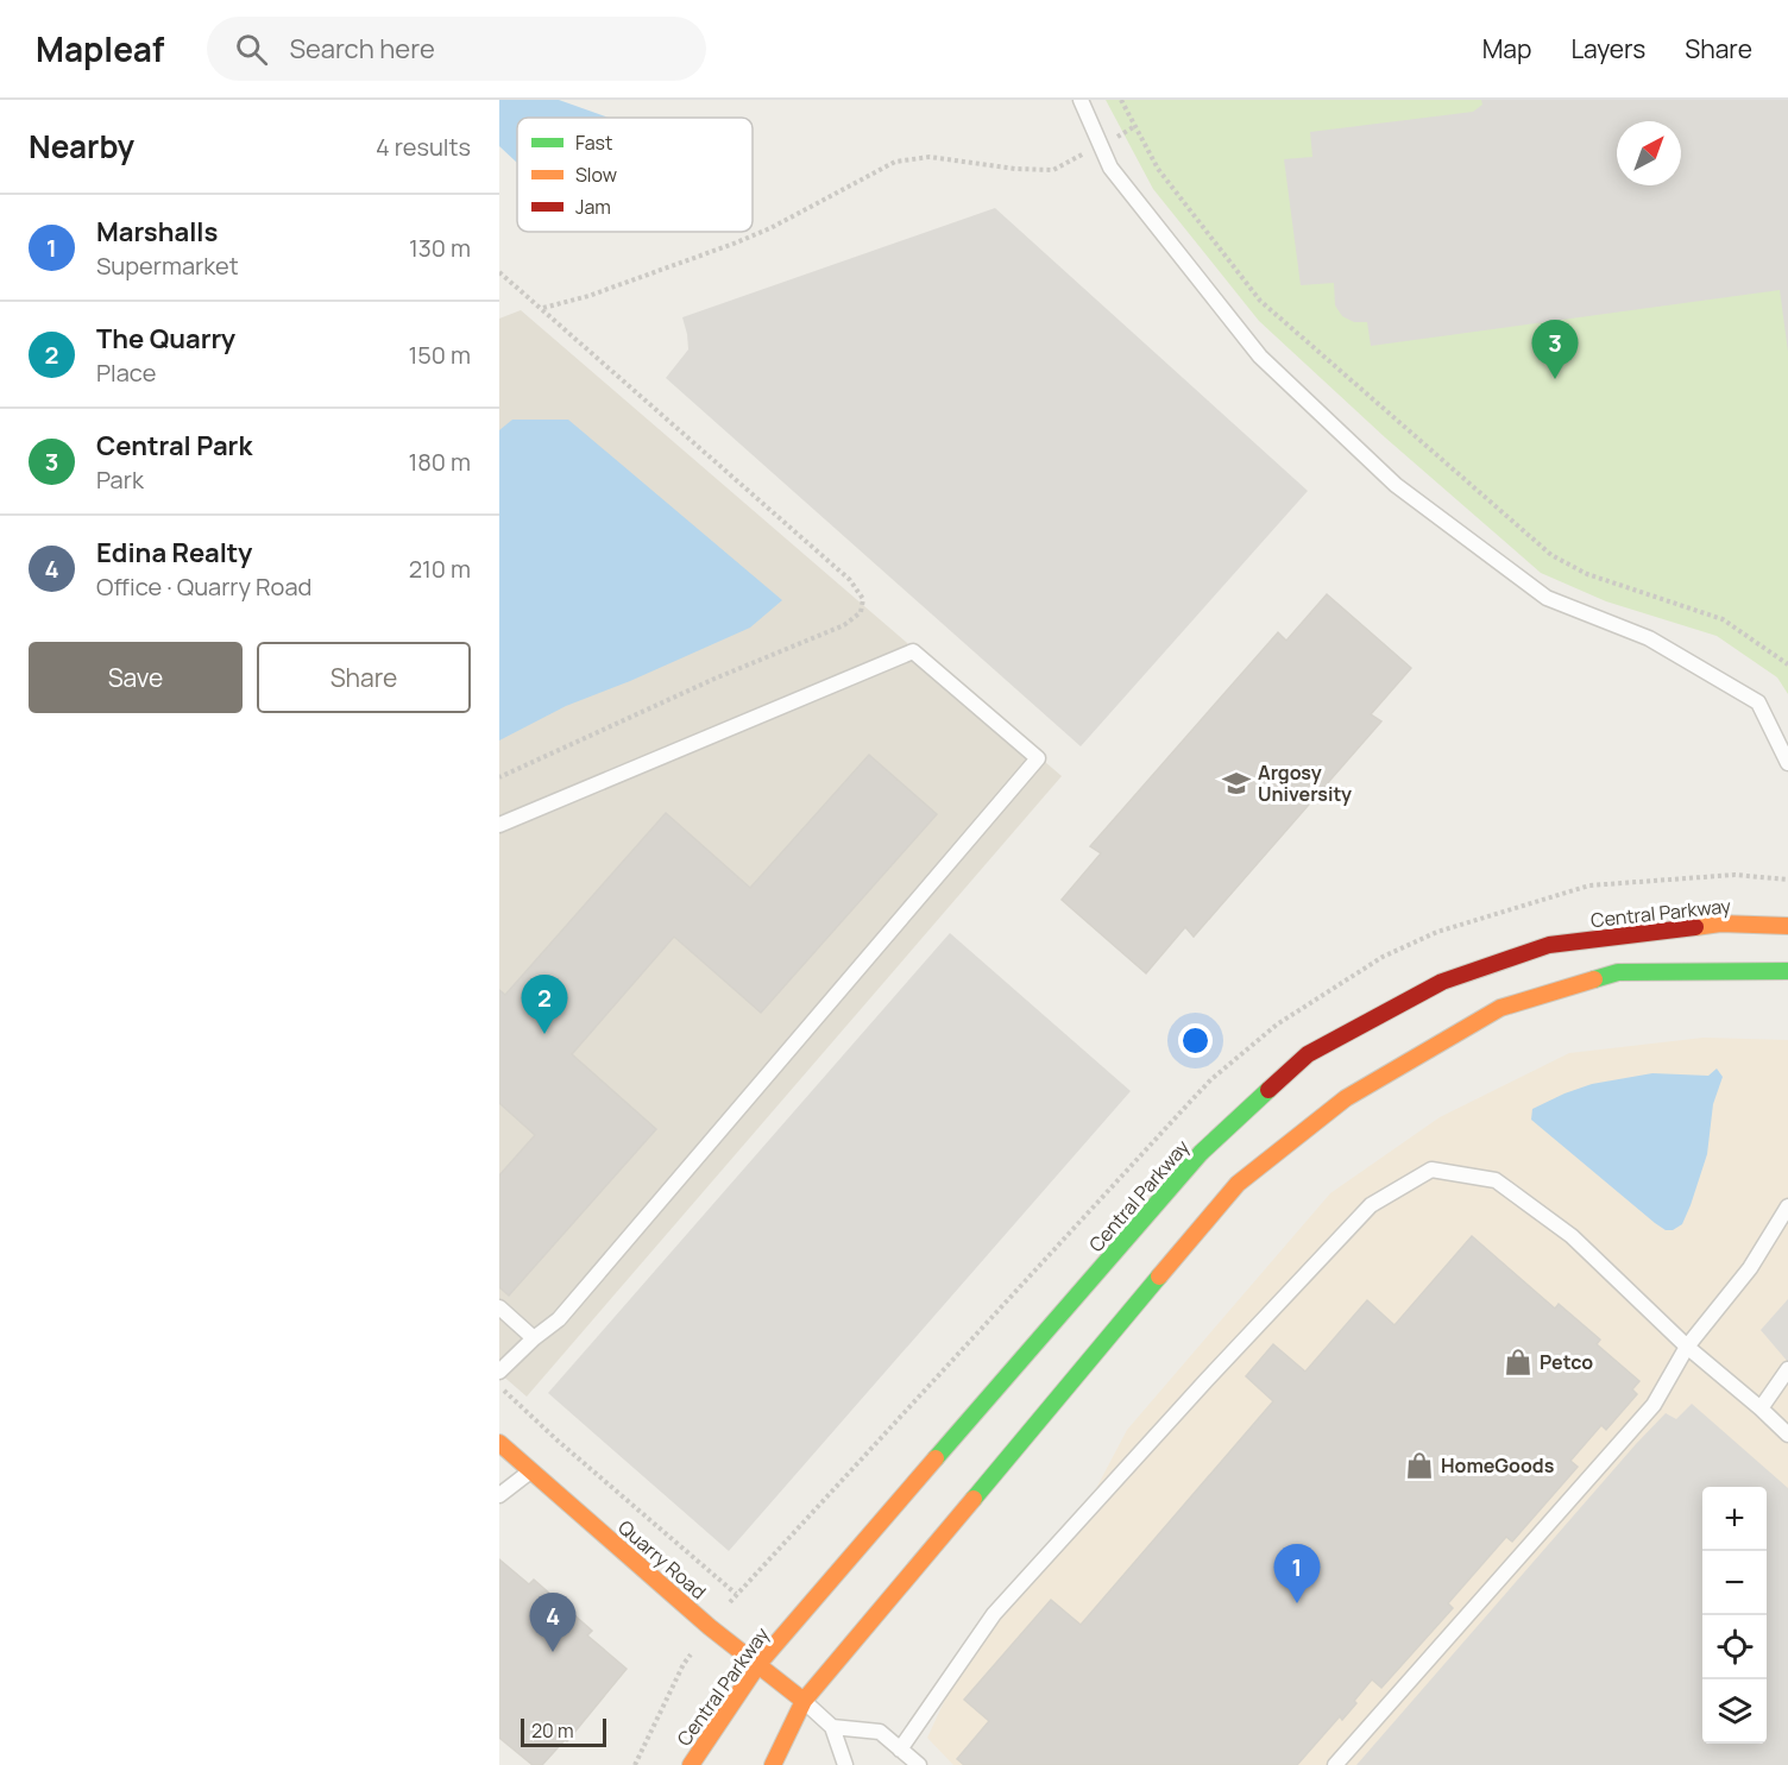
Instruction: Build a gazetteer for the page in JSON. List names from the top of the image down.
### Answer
{
  "streets": {
    "street": ["Central Parkway", "Quarry Road"]
  },
  "crossings": [
    ["Central Parkway", "Quarry Road"]
  ],
  "places": {
    "school or university": ["Argosy University"],
    "shop": ["Petco", "HomeGoods"]
  },
  "legend": ["Fast", "Slow", "Jam"],
  "scale_bar": "20 m",
  "north": "top right",
  "page": {
    "header": "Mapleaf",
    "search": "Search here",
    "nav": ["Map", "Layers", "Share"],
    "heading": ["Nearby", "4 results"],
    "list": [
      {
        "mark": "1",
        "name": "Marshalls",
        "note": "Supermarket",
        "value": "130 m"
      },
      {
        "mark": "2",
        "name": "The Quarry",
        "note": "Place",
        "value": "150 m"
      },
      {
        "mark": "3",
        "name": "Central Park",
        "note": "Park",
        "value": "180 m"
      },
      {
        "mark": "4",
        "name": "Edina Realty",
        "note": "Office · Quarry Road",
        "value": "210 m"
      }
    ],
    "pins": [
      "3",
      "2",
      "1",
      "4"
    ],
    "buttons": ["Save", "Share"],
    "map_buttons": ["+", "−"],
    "scale": "20 m"
  }
}
